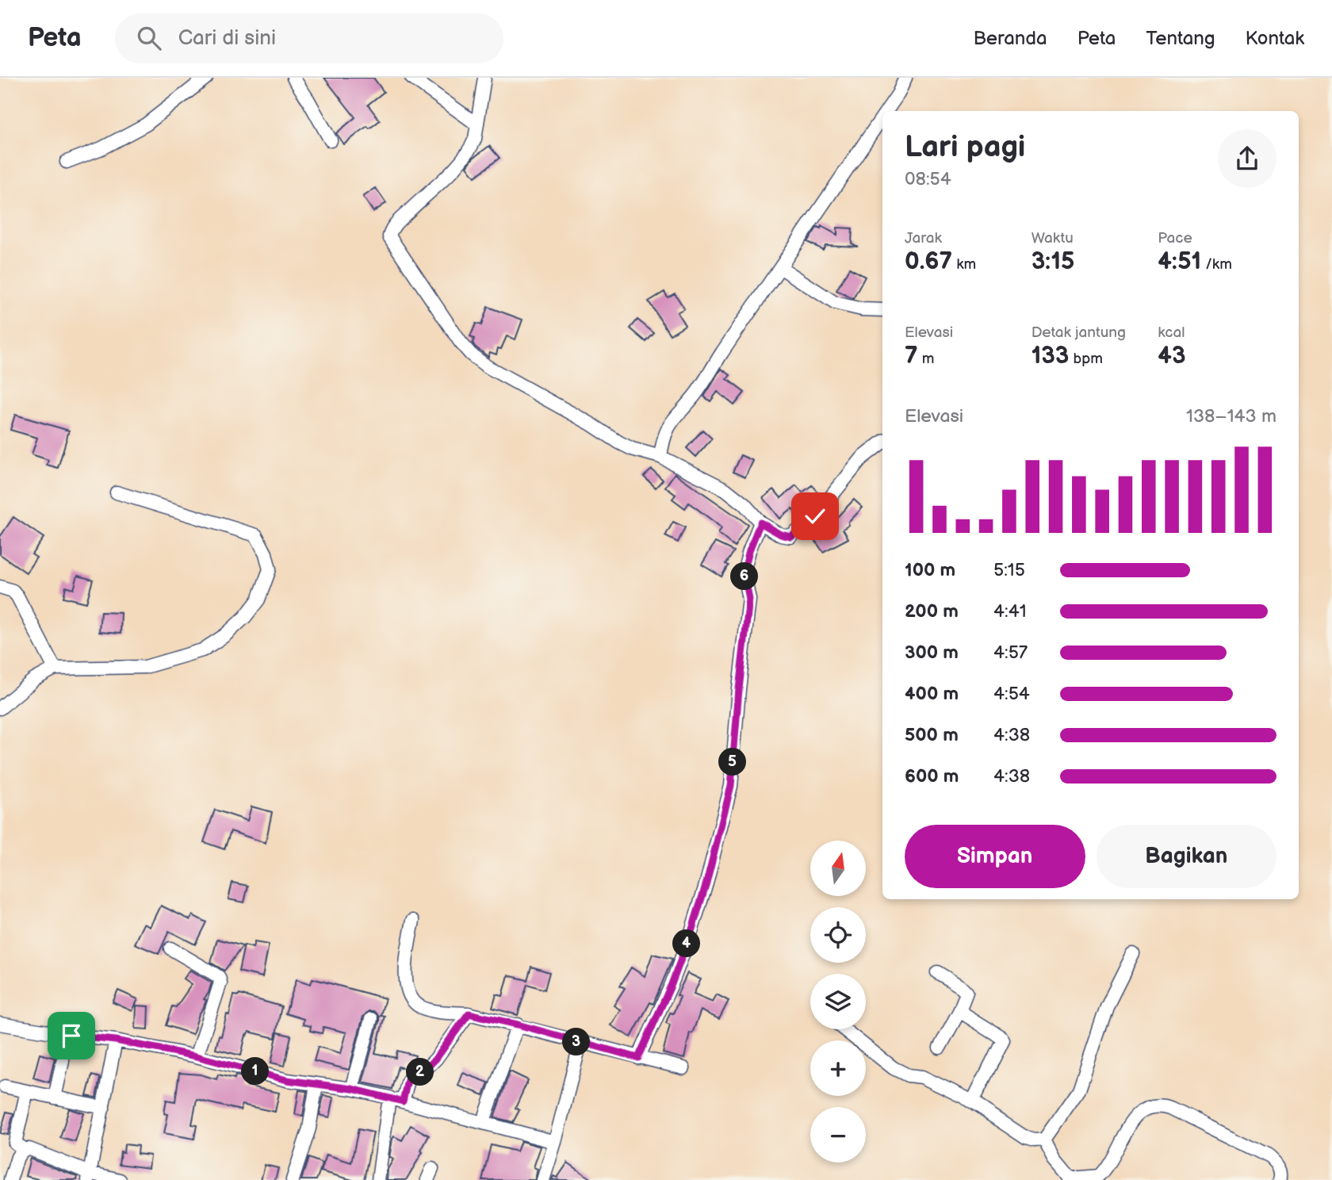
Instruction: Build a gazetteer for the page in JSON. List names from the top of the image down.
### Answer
{
  "north": "top",
  "page": {
    "header": "Peta",
    "search": "Cari di sini",
    "nav": [
      "Beranda",
      "Peta",
      "Tentang",
      "Kontak"
    ],
    "heading": ["Lari pagi", "08:54"],
    "stats": [
      ["Jarak", "0.67 km"],
      ["Waktu", "3:15"],
      ["Pace", "4:51 /km"],
      ["Elevasi", "7 m"],
      ["Detak jantung", "133 bpm"],
      ["kcal", "43"]
    ],
    "chart": ["Elevasi", "138–143 m"],
    "list": [
      {
        "name": "100 m",
        "note": "5:15"
      },
      {
        "name": "200 m",
        "note": "4:41"
      },
      {
        "name": "300 m",
        "note": "4:57"
      },
      {
        "name": "400 m",
        "note": "4:54"
      },
      {
        "name": "500 m",
        "note": "4:38"
      },
      {
        "name": "600 m",
        "note": "4:38"
      }
    ],
    "pins": [
      "6",
      "5",
      "4",
      "3",
      "1",
      "2"
    ],
    "buttons": ["Simpan", "Bagikan"],
    "map_buttons": ["+", "−"]
  }
}
